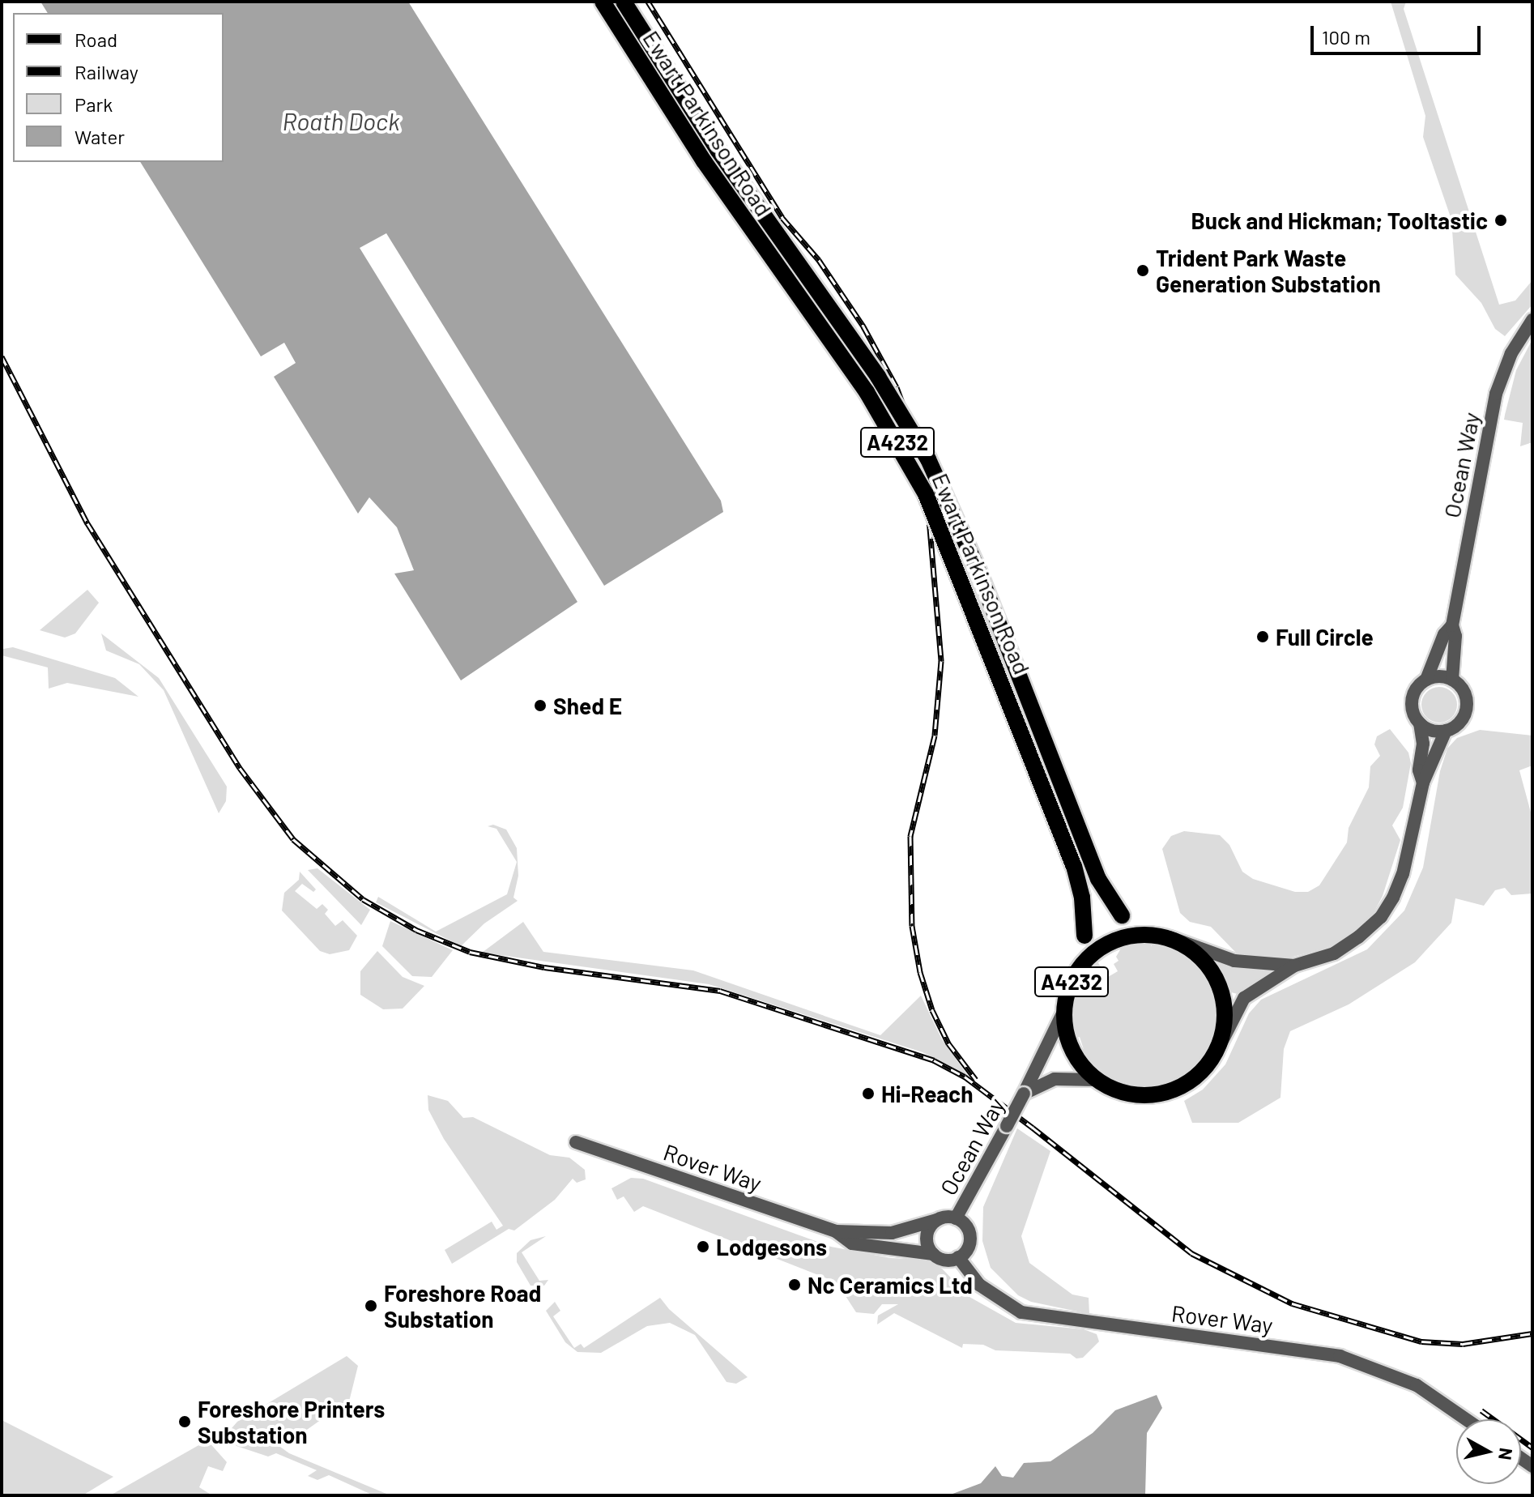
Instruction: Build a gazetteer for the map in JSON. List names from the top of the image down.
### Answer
{
  "streets": {
    "main road": ["Ewart Parkinson Road", "A4232"],
    "street": ["Ocean Way", "Rover Way"]
  },
  "crossings": [
    ["Ewart Parkinson Road", "A4232"],
    ["Ewart Parkinson Road", "Ocean Way"],
    ["A4232", "Ocean Way"],
    ["Ocean Way", "Rover Way"]
  ],
  "water": ["Roath Dock"],
  "places": [
    "Buck and Hickman; Tooltastic",
    "Trident Park Waste Generation Substation",
    "Full Circle",
    "Shed E",
    "Hi-Reach",
    "Lodgesons",
    "Nc Ceramics Ltd",
    "Foreshore Road Substation",
    "Foreshore Printers Substation"
  ],
  "legend": [
    "Road",
    "Railway",
    "Park",
    "Water"
  ],
  "scale_bar": "100 m",
  "north": "right"
}
